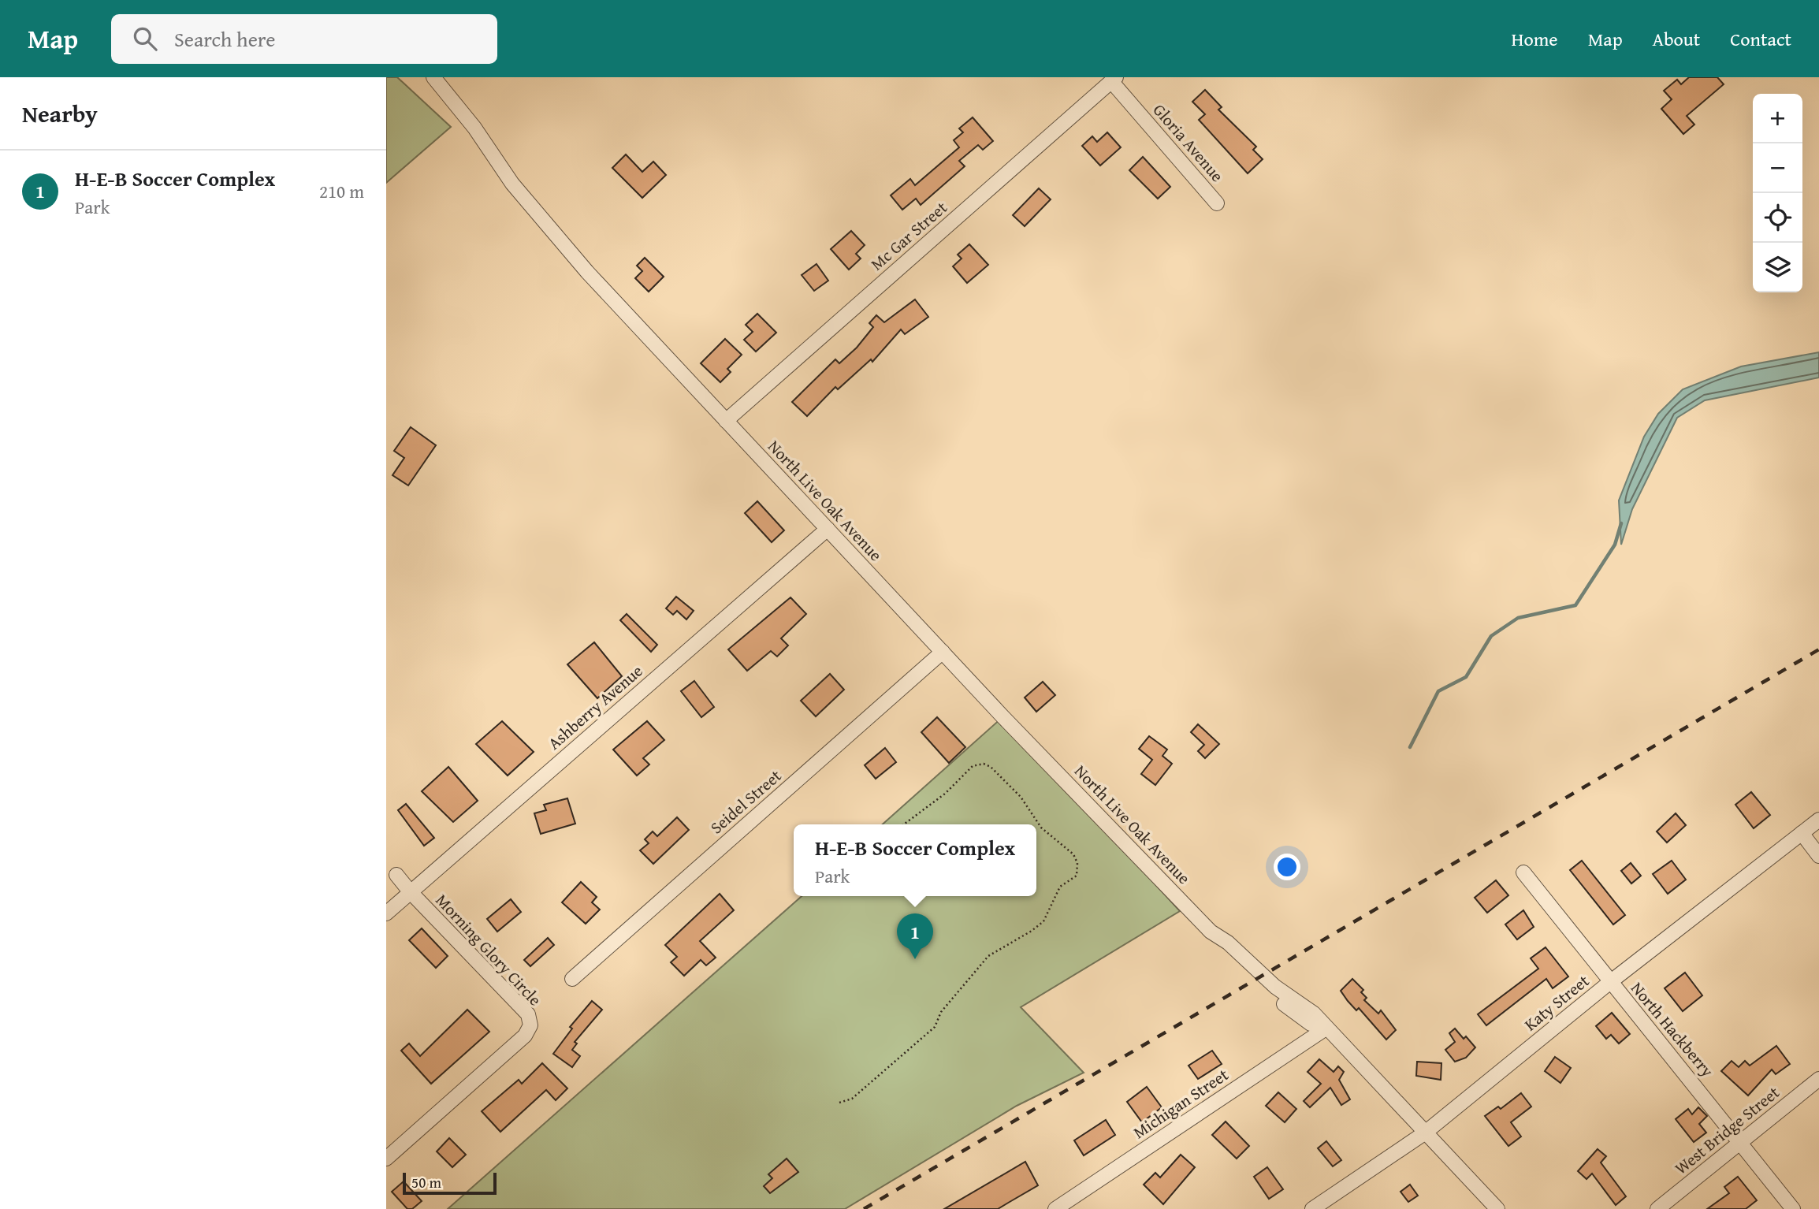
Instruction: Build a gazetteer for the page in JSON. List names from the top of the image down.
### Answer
{
  "streets": {
    "street": [
      "Gloria Avenue",
      "Mc Gar Street",
      "North Live Oak Avenue",
      "Ashberry Avenue",
      "Seidel Street",
      "Morning Glory Circle",
      "Katy Street",
      "North Hackberry",
      "Michigan Street",
      "West Bridge Street"
    ]
  },
  "crossings": [
    ["Gloria Avenue", "Mc Gar Street"],
    ["Mc Gar Street", "North Live Oak Avenue"],
    ["North Live Oak Avenue", "Ashberry Avenue"],
    ["North Live Oak Avenue", "Seidel Street"],
    ["North Live Oak Avenue", "Katy Street"],
    ["North Live Oak Avenue", "Michigan Street"],
    ["Ashberry Avenue", "Morning Glory Circle"],
    ["Katy Street", "North Hackberry"],
    ["North Hackberry", "West Bridge Street"]
  ],
  "scale_bar": "50 m",
  "page": {
    "header": "Map",
    "search": "Search here",
    "nav": [
      "Home",
      "Map",
      "About",
      "Contact"
    ],
    "heading": "Nearby",
    "map_buttons": ["+", "−"],
    "list": [
      {
        "mark": "1",
        "name": "H-E-B Soccer Complex",
        "note": "Park",
        "value": "210 m"
      }
    ],
    "popup": ["H-E-B Soccer Complex", "Park"],
    "pins": "1",
    "scale": "50 m"
  }
}
